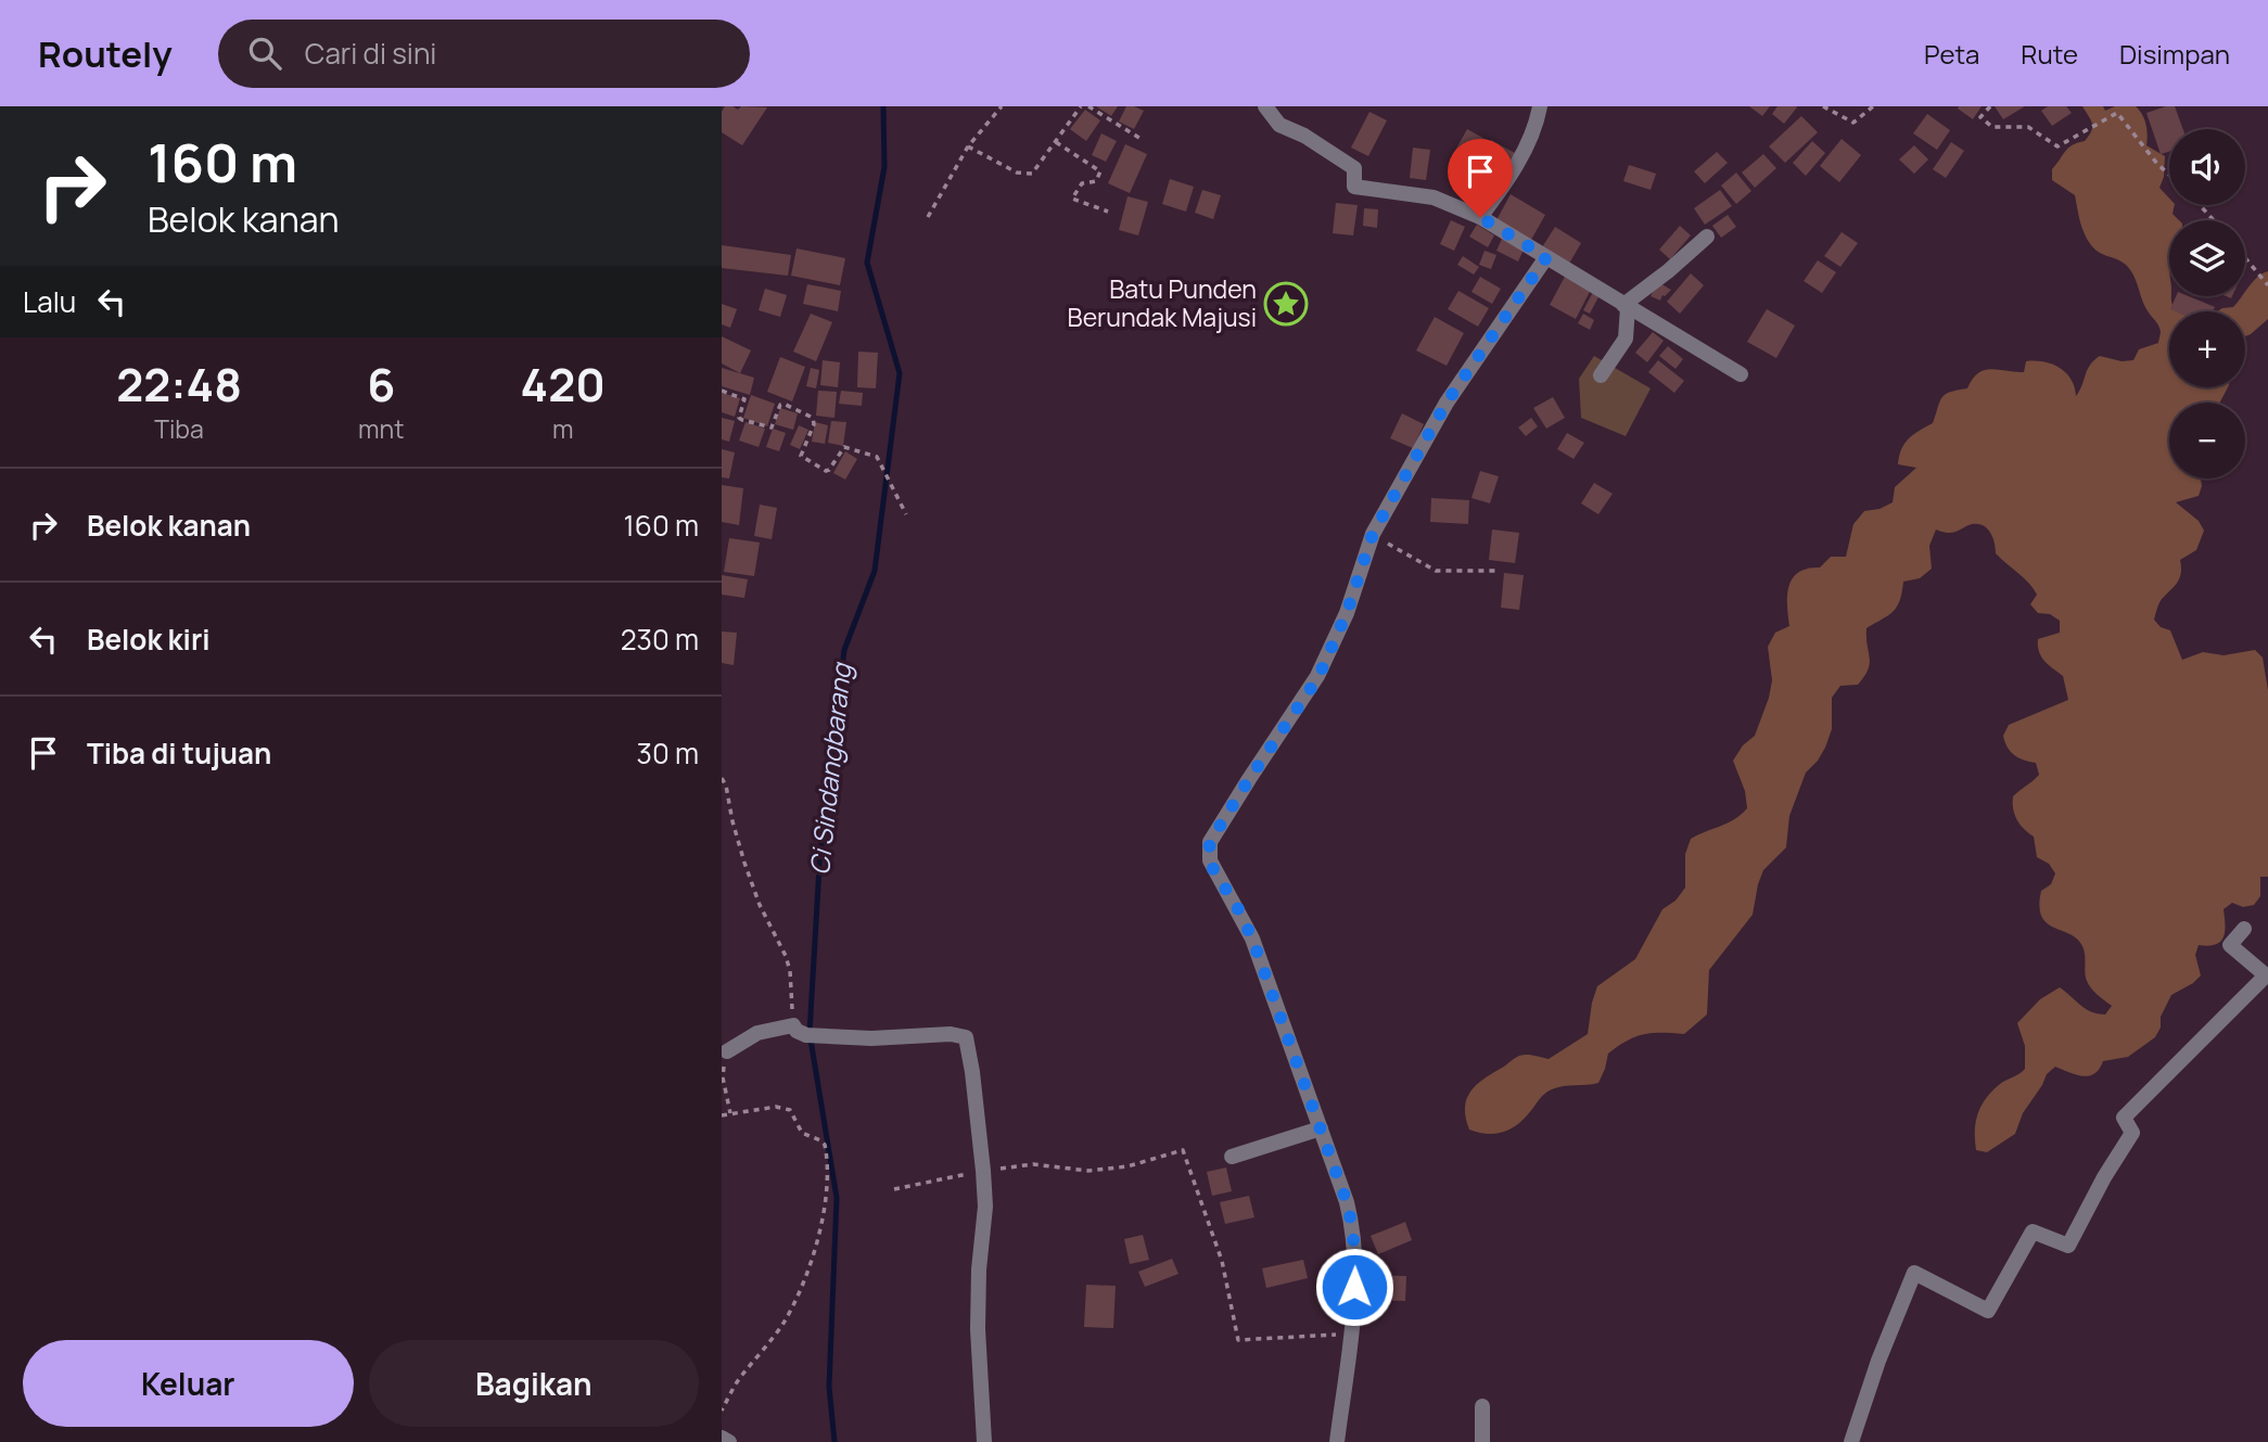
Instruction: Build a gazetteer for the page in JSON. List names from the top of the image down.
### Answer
{
  "water": ["Ci Sindangbarang"],
  "places": {
    "place": ["Batu Punden Berundak Majusi"]
  },
  "page": {
    "header": "Routely",
    "search": "Cari di sini",
    "nav": ["Peta", "Rute", "Disimpan"],
    "turn": ["160 m", "Belok kanan"],
    "map_buttons": ["+", "−"],
    "then": "Lalu",
    "eta": [
      "22:48",
      "Tiba",
      "6",
      "mnt",
      "420",
      "m"
    ],
    "list": [
      {
        "name": "Belok kanan",
        "value": "160 m"
      },
      {
        "name": "Belok kiri",
        "value": "230 m"
      },
      {
        "name": "Tiba di tujuan",
        "value": "30 m"
      }
    ],
    "buttons": ["Keluar", "Bagikan"]
  }
}
